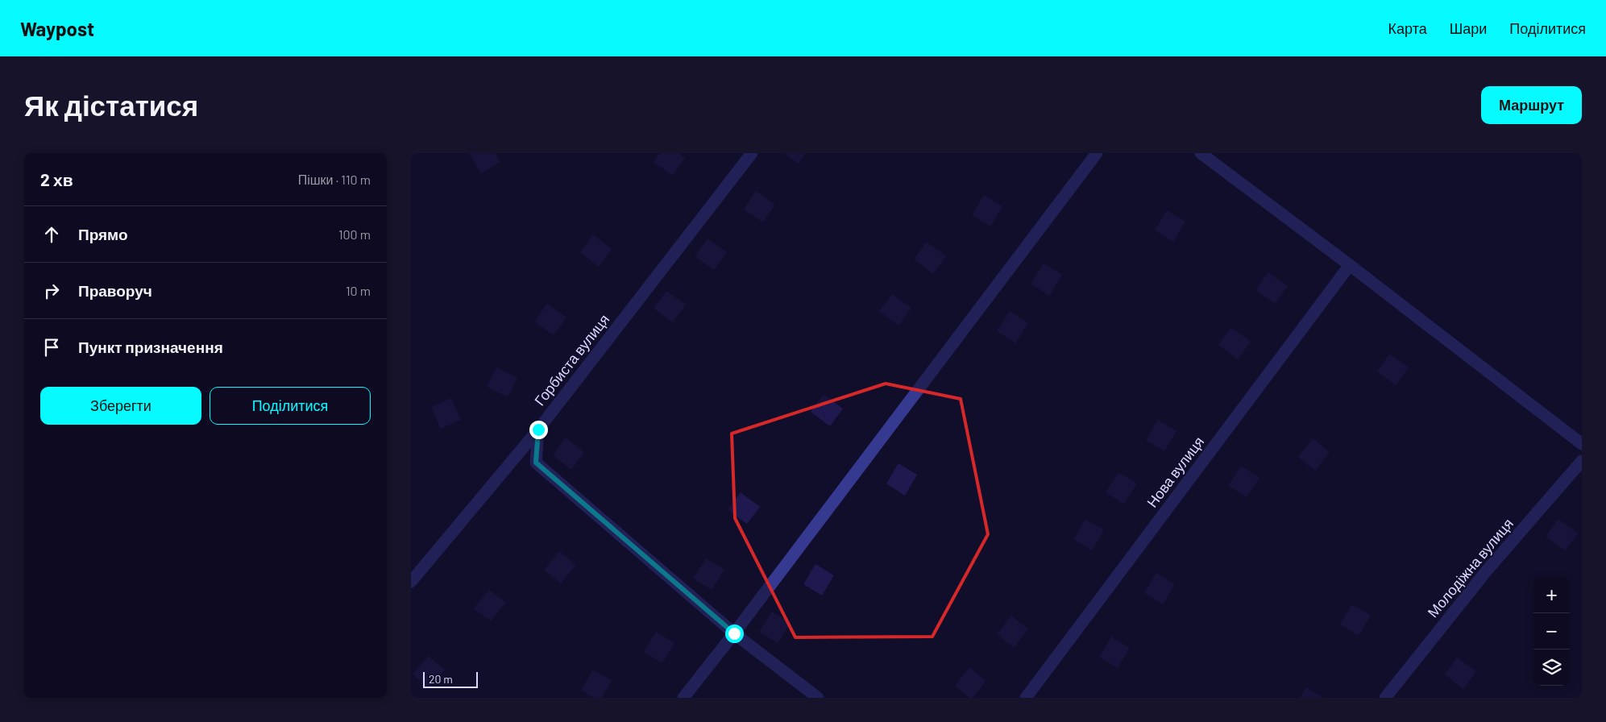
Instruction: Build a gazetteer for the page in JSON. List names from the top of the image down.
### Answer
{
  "streets": {
    "street": ["Горбиста вулиця", "Нова вулиця", "Молодіжна вулиця"]
  },
  "scale_bar": "20 m",
  "page": {
    "header": "Waypost",
    "nav": ["Карта", "Шари", "Поділитися"],
    "buttons": [
      "Маршрут",
      ["Зберегти", "Поділитися"]
    ],
    "title": "Як дістатися",
    "heading": ["2 хв", "Пішки · 110 m"],
    "list": [
      ["Прямо", "100 m"],
      ["Праворуч", "10 m"],
      "Пункт призначення"
    ],
    "map_buttons": ["+", "−"],
    "scale": "20 m"
  }
}
